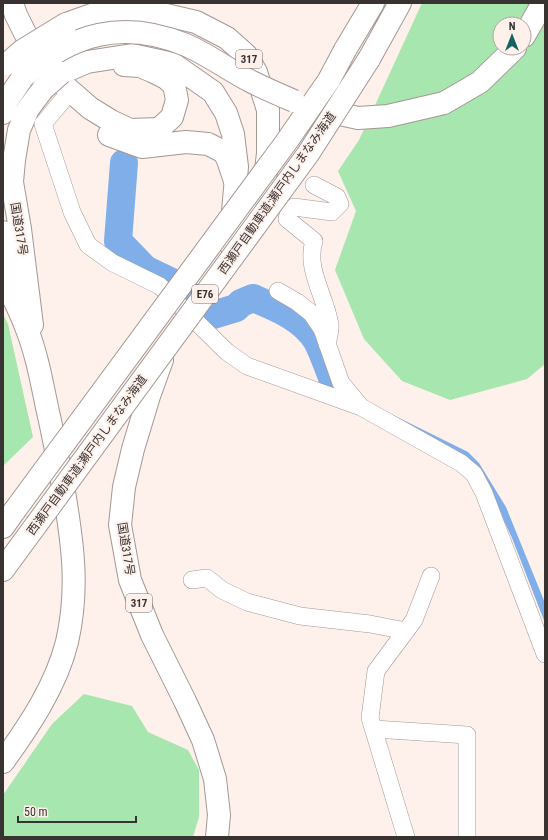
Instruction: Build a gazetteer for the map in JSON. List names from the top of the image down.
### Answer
{
  "streets": {
    "main road": [
      "317",
      "西瀬戸自動車道;瀬戸内しまなみ海道",
      "国道317号",
      "E76"
    ]
  },
  "scale_bar": "50 m",
  "north": "top"
}
